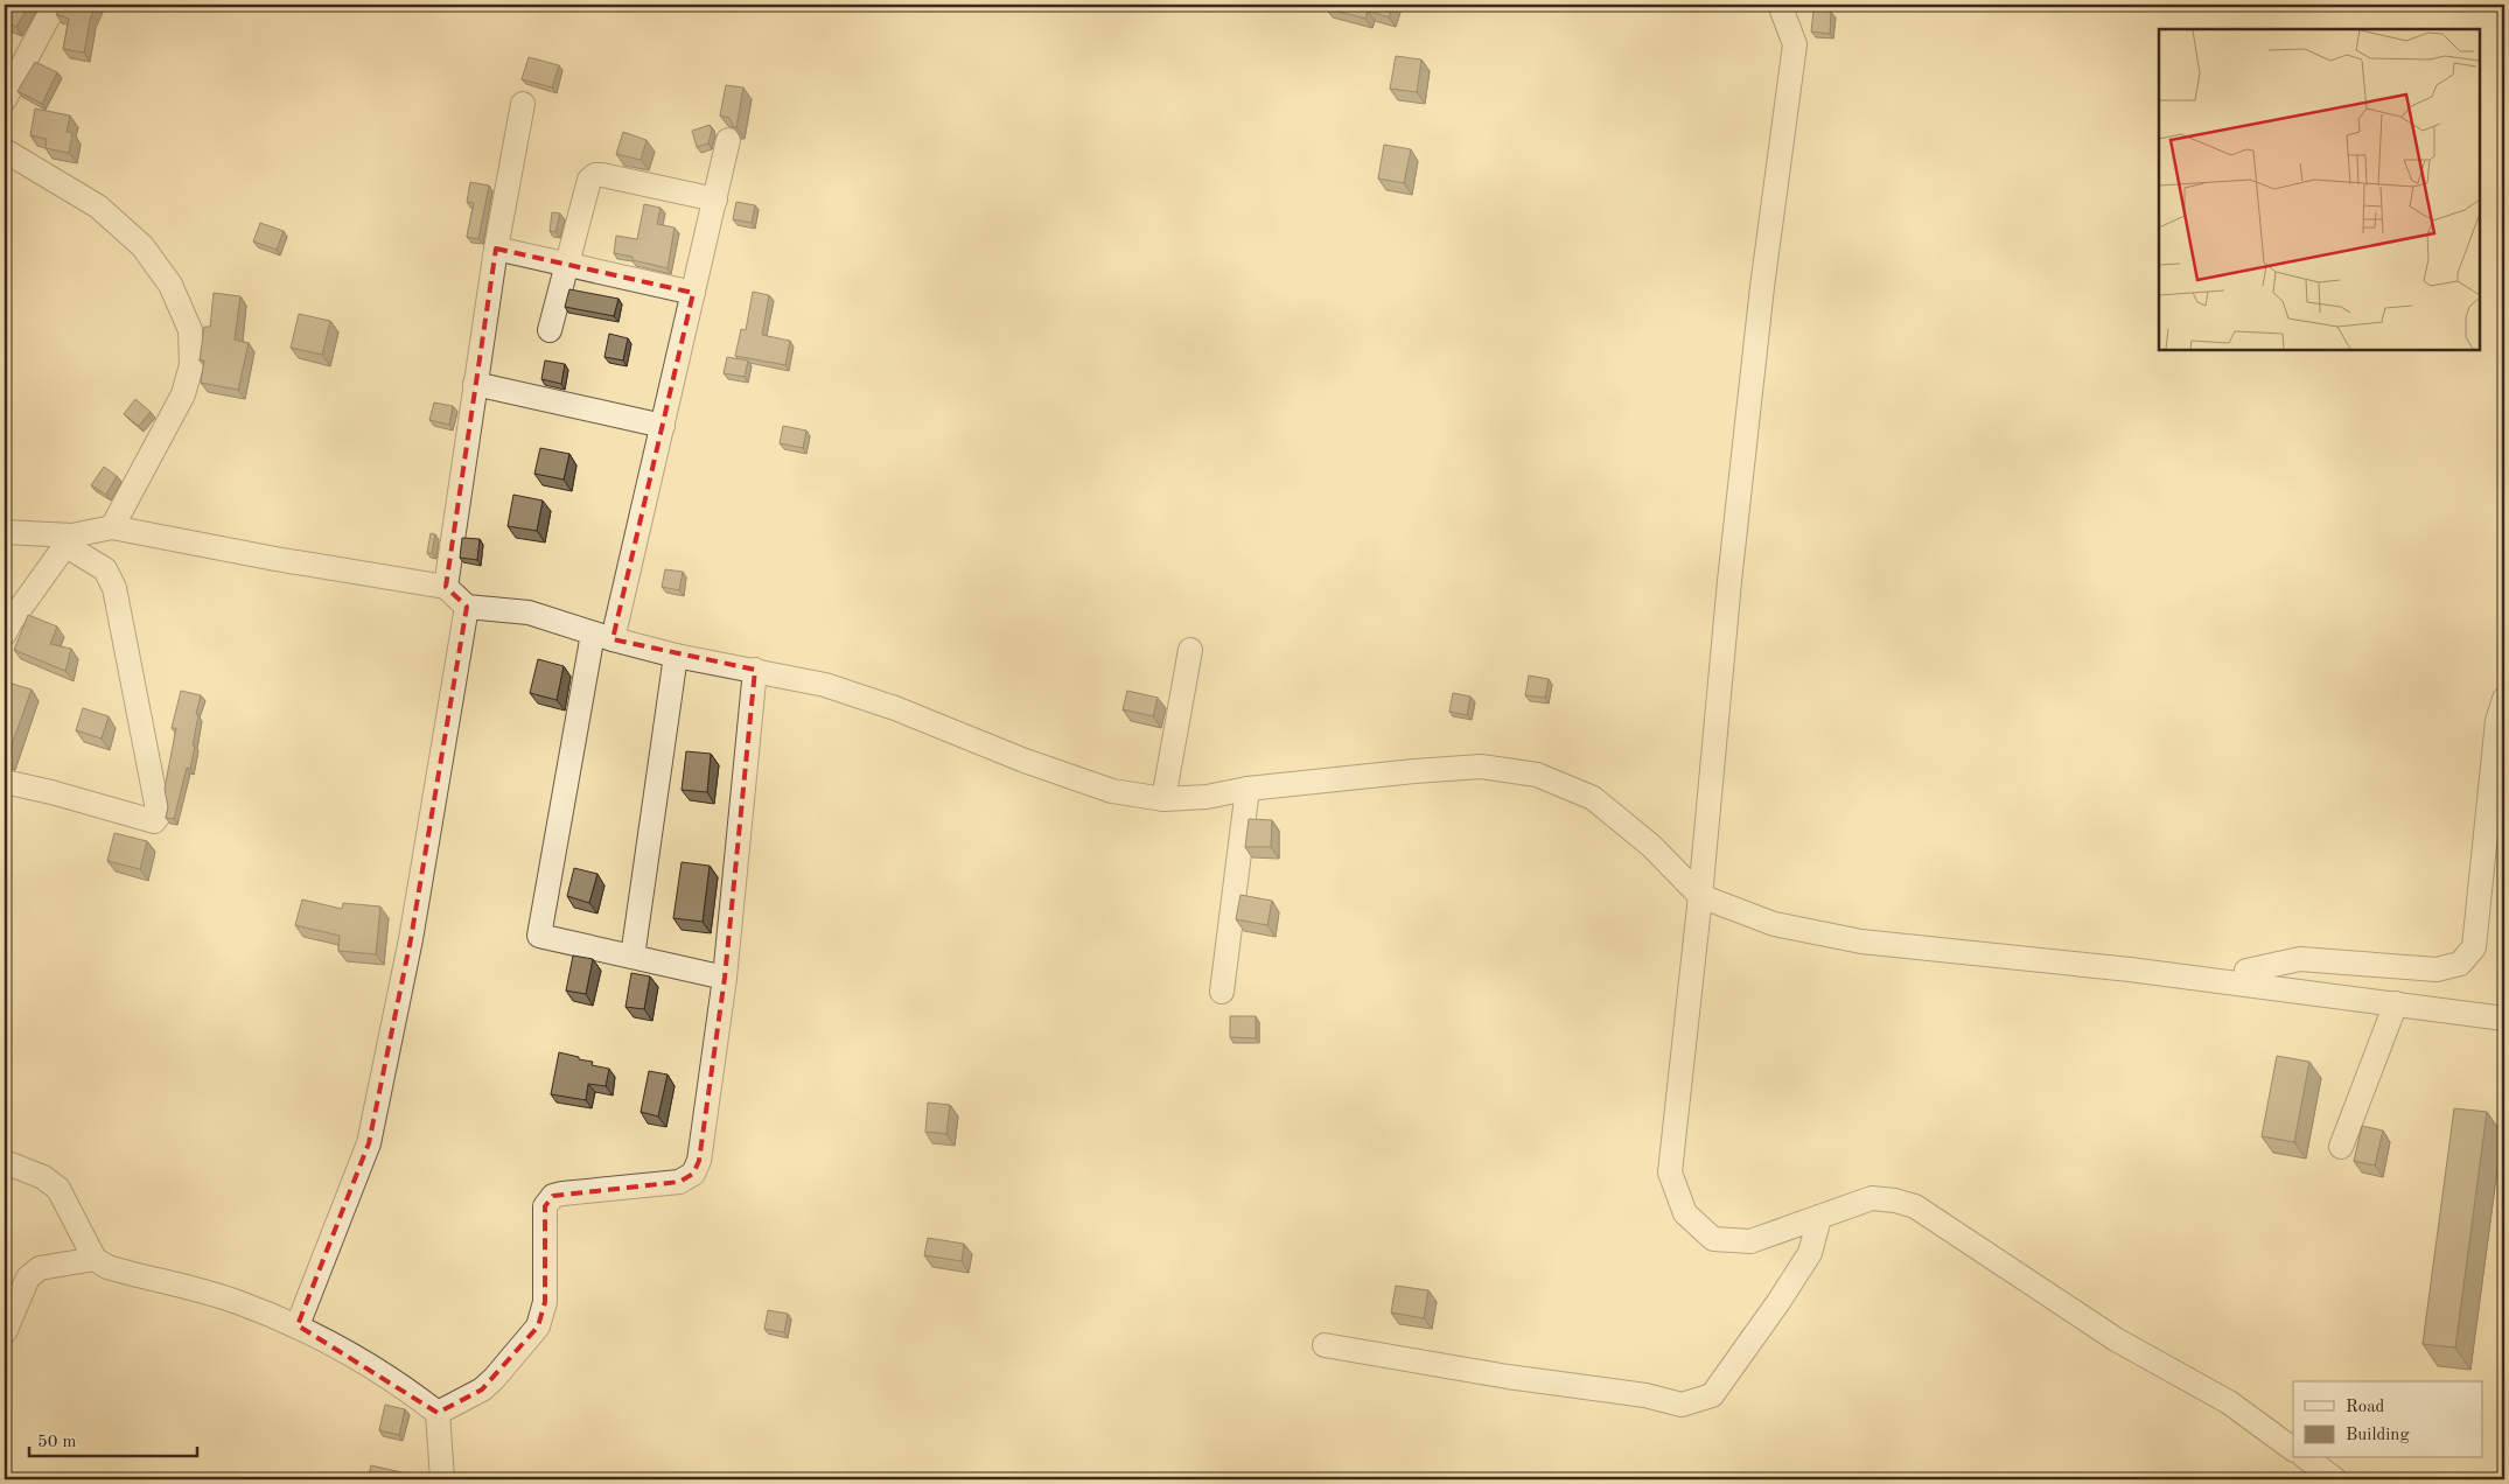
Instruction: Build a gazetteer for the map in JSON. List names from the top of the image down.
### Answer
{
  "legend": ["Road", "Building"],
  "scale_bar": "50 m"
}
